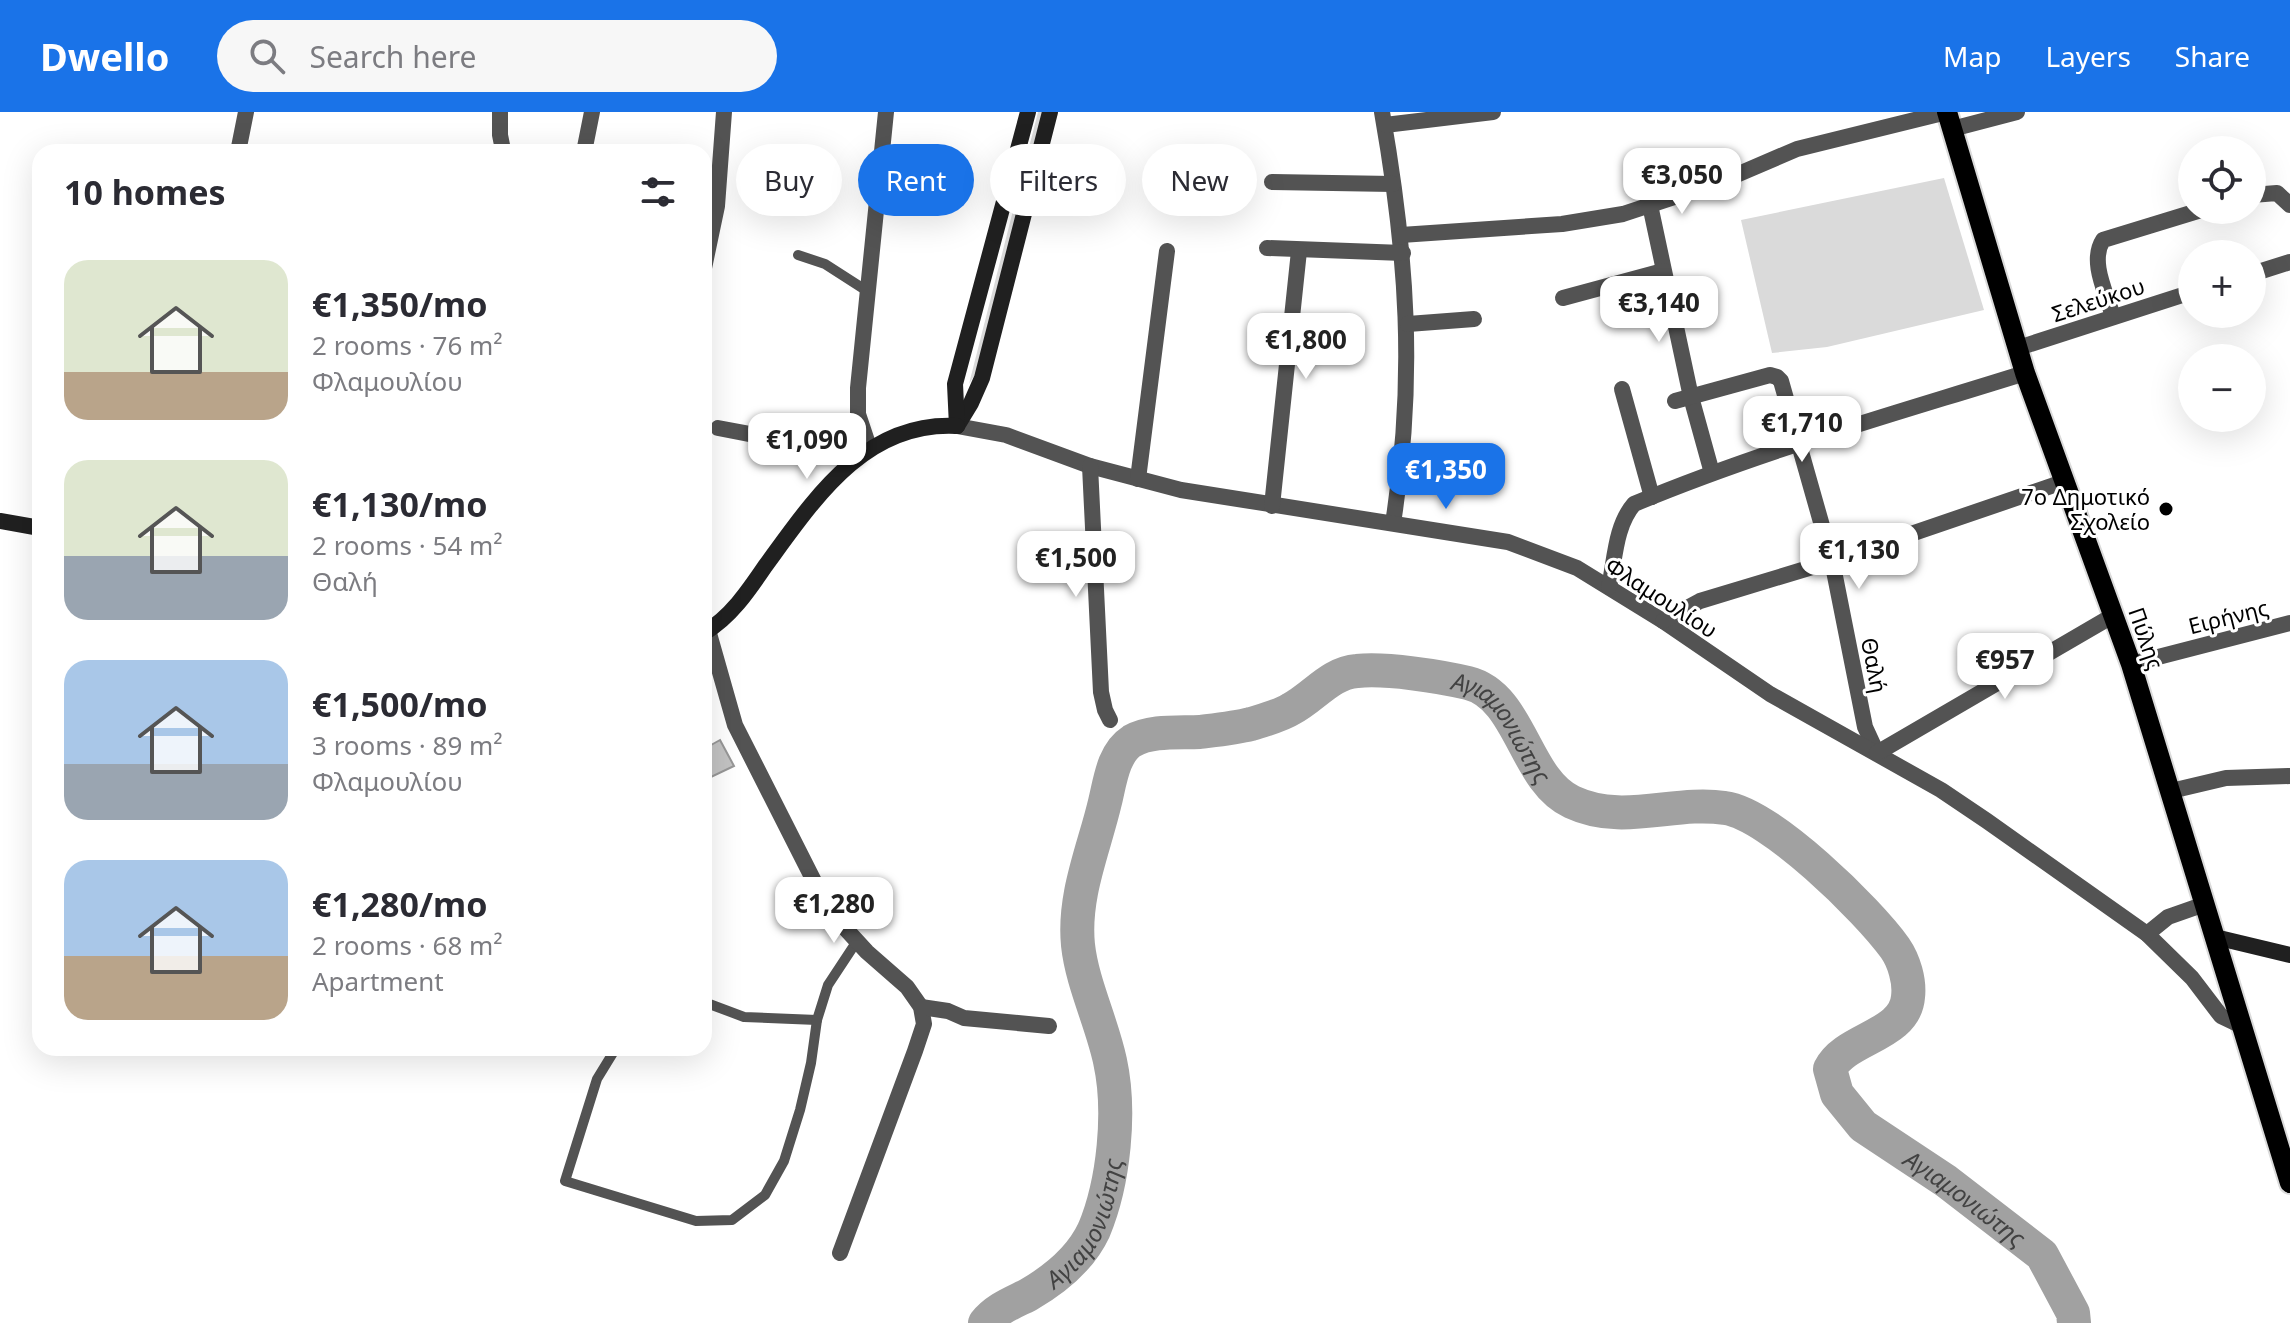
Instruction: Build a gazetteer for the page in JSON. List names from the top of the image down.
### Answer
{
  "streets": {
    "main road": ["Πύλης"],
    "street": [
      "Σελεύκου",
      "Φλαμουλίου",
      "Ειρήνης",
      "Θαλή"
    ]
  },
  "crossings": [
    ["Σελεύκου", "Πύλης"],
    ["Φλαμουλίου", "Πύλης"],
    ["Φλαμουλίου", "Θαλή"],
    ["Ειρήνης", "Πύλης"]
  ],
  "water": ["Αγιαμονιώτης"],
  "places": ["7ο Δημοτικό Σχολείο"],
  "page": {
    "header": "Dwello",
    "search": "Search here",
    "nav": ["Map", "Layers", "Share"],
    "map_buttons": ["+", "−"],
    "chip": [
      "Buy",
      "Rent",
      "Filters",
      "New"
    ],
    "heading": "10 homes",
    "price": [
      "€3,050",
      "€3,140",
      "€1,800",
      "€1,710",
      "€1,090",
      "€1,350",
      "€1,130",
      "€1,500",
      "€957",
      "€1,280"
    ],
    "list": [
      {
        "name": "€1,350/mo",
        "note": "2 rooms · 76 m² · Φλαμουλίου"
      },
      {
        "name": "€1,130/mo",
        "note": "2 rooms · 54 m² · Θαλή"
      },
      {
        "name": "€1,500/mo",
        "note": "3 rooms · 89 m² · Φλαμουλίου"
      },
      {
        "name": "€1,280/mo",
        "note": "2 rooms · 68 m² · Apartment"
      }
    ]
  }
}
